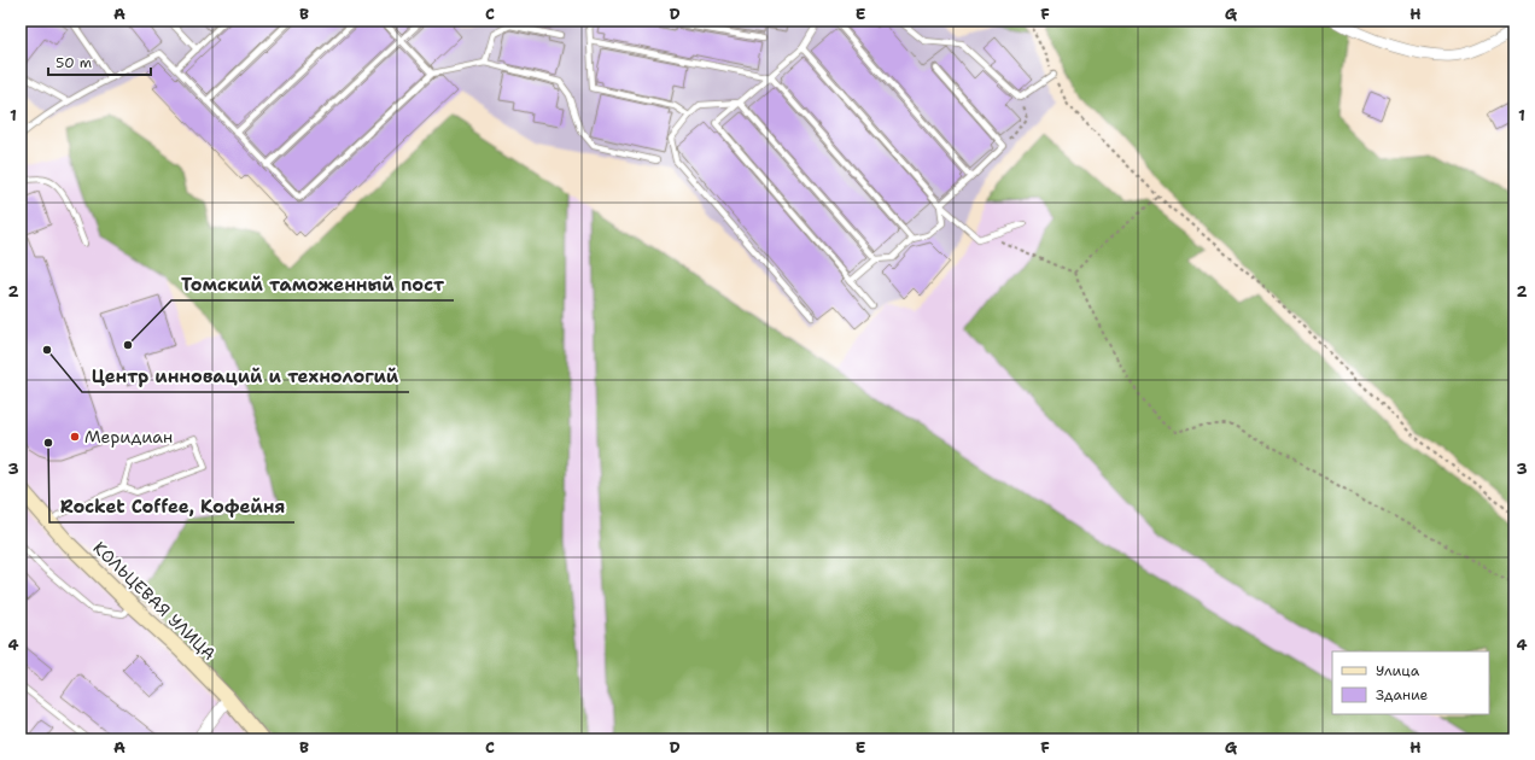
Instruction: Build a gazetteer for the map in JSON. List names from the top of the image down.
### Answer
{
  "streets": {
    "street": ["КОЛЬЦЕВАЯ УЛИЦА"]
  },
  "places": [
    "Томский таможенный пост",
    "Центр инноваций и технологий",
    "Меридиан",
    "Rocket Coffee, Кофейня"
  ],
  "legend": ["Улица", "Здание"],
  "scale_bar": "50 m",
  "grid": {
    "columns": [
      "A",
      "B",
      "C",
      "D",
      "E",
      "F",
      "G",
      "H"
    ],
    "rows": [
      "1",
      "2",
      "3",
      "4"
    ]
  }
}
